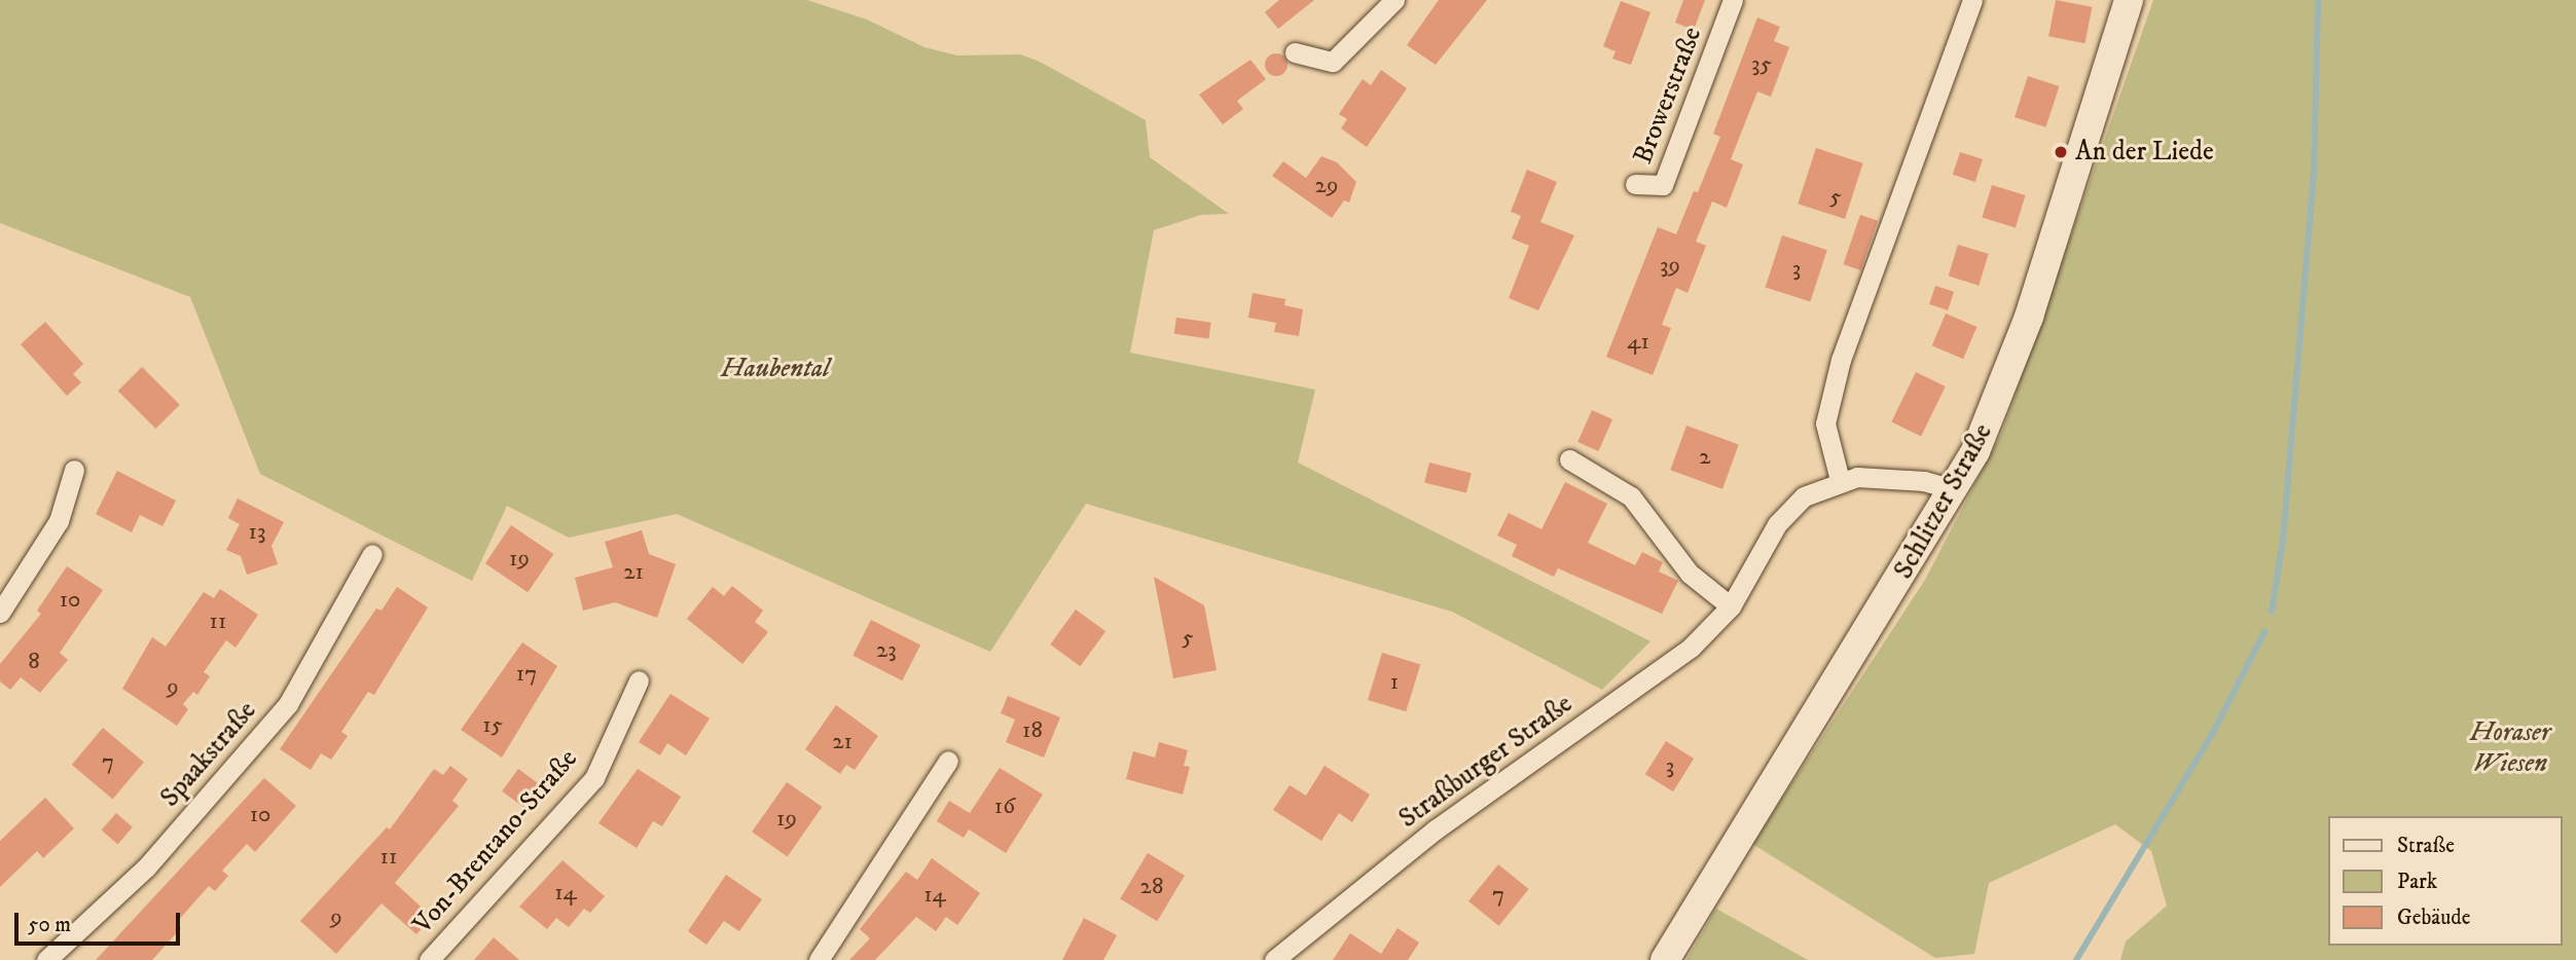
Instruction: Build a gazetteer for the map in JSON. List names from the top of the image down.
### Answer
{
  "streets": {
    "main road": ["Schlitzer Straße"],
    "street": [
      "Browerstraße",
      "Spaakstraße",
      "Straßburger Straße",
      "Von-Brentano-Straße"
    ]
  },
  "crossings": [
    ["Schlitzer Straße", "Straßburger Straße"]
  ],
  "parks": ["Haubental", "Horaser Wiesen"],
  "places": ["An der Liede"],
  "house_numbers": [
    "35",
    "29",
    "5",
    "39",
    "3",
    "41",
    "2",
    "13",
    "19",
    "21",
    "10",
    "11",
    "5",
    "23",
    "8",
    "17",
    "1",
    "9",
    "15",
    "18",
    "21",
    "7",
    "3",
    "16",
    "10",
    "19",
    "11",
    "28",
    "14",
    "14",
    "7",
    "9"
  ],
  "legend": ["Straße", "Park", "Gebäude"],
  "scale_bar": "50 m"
}
